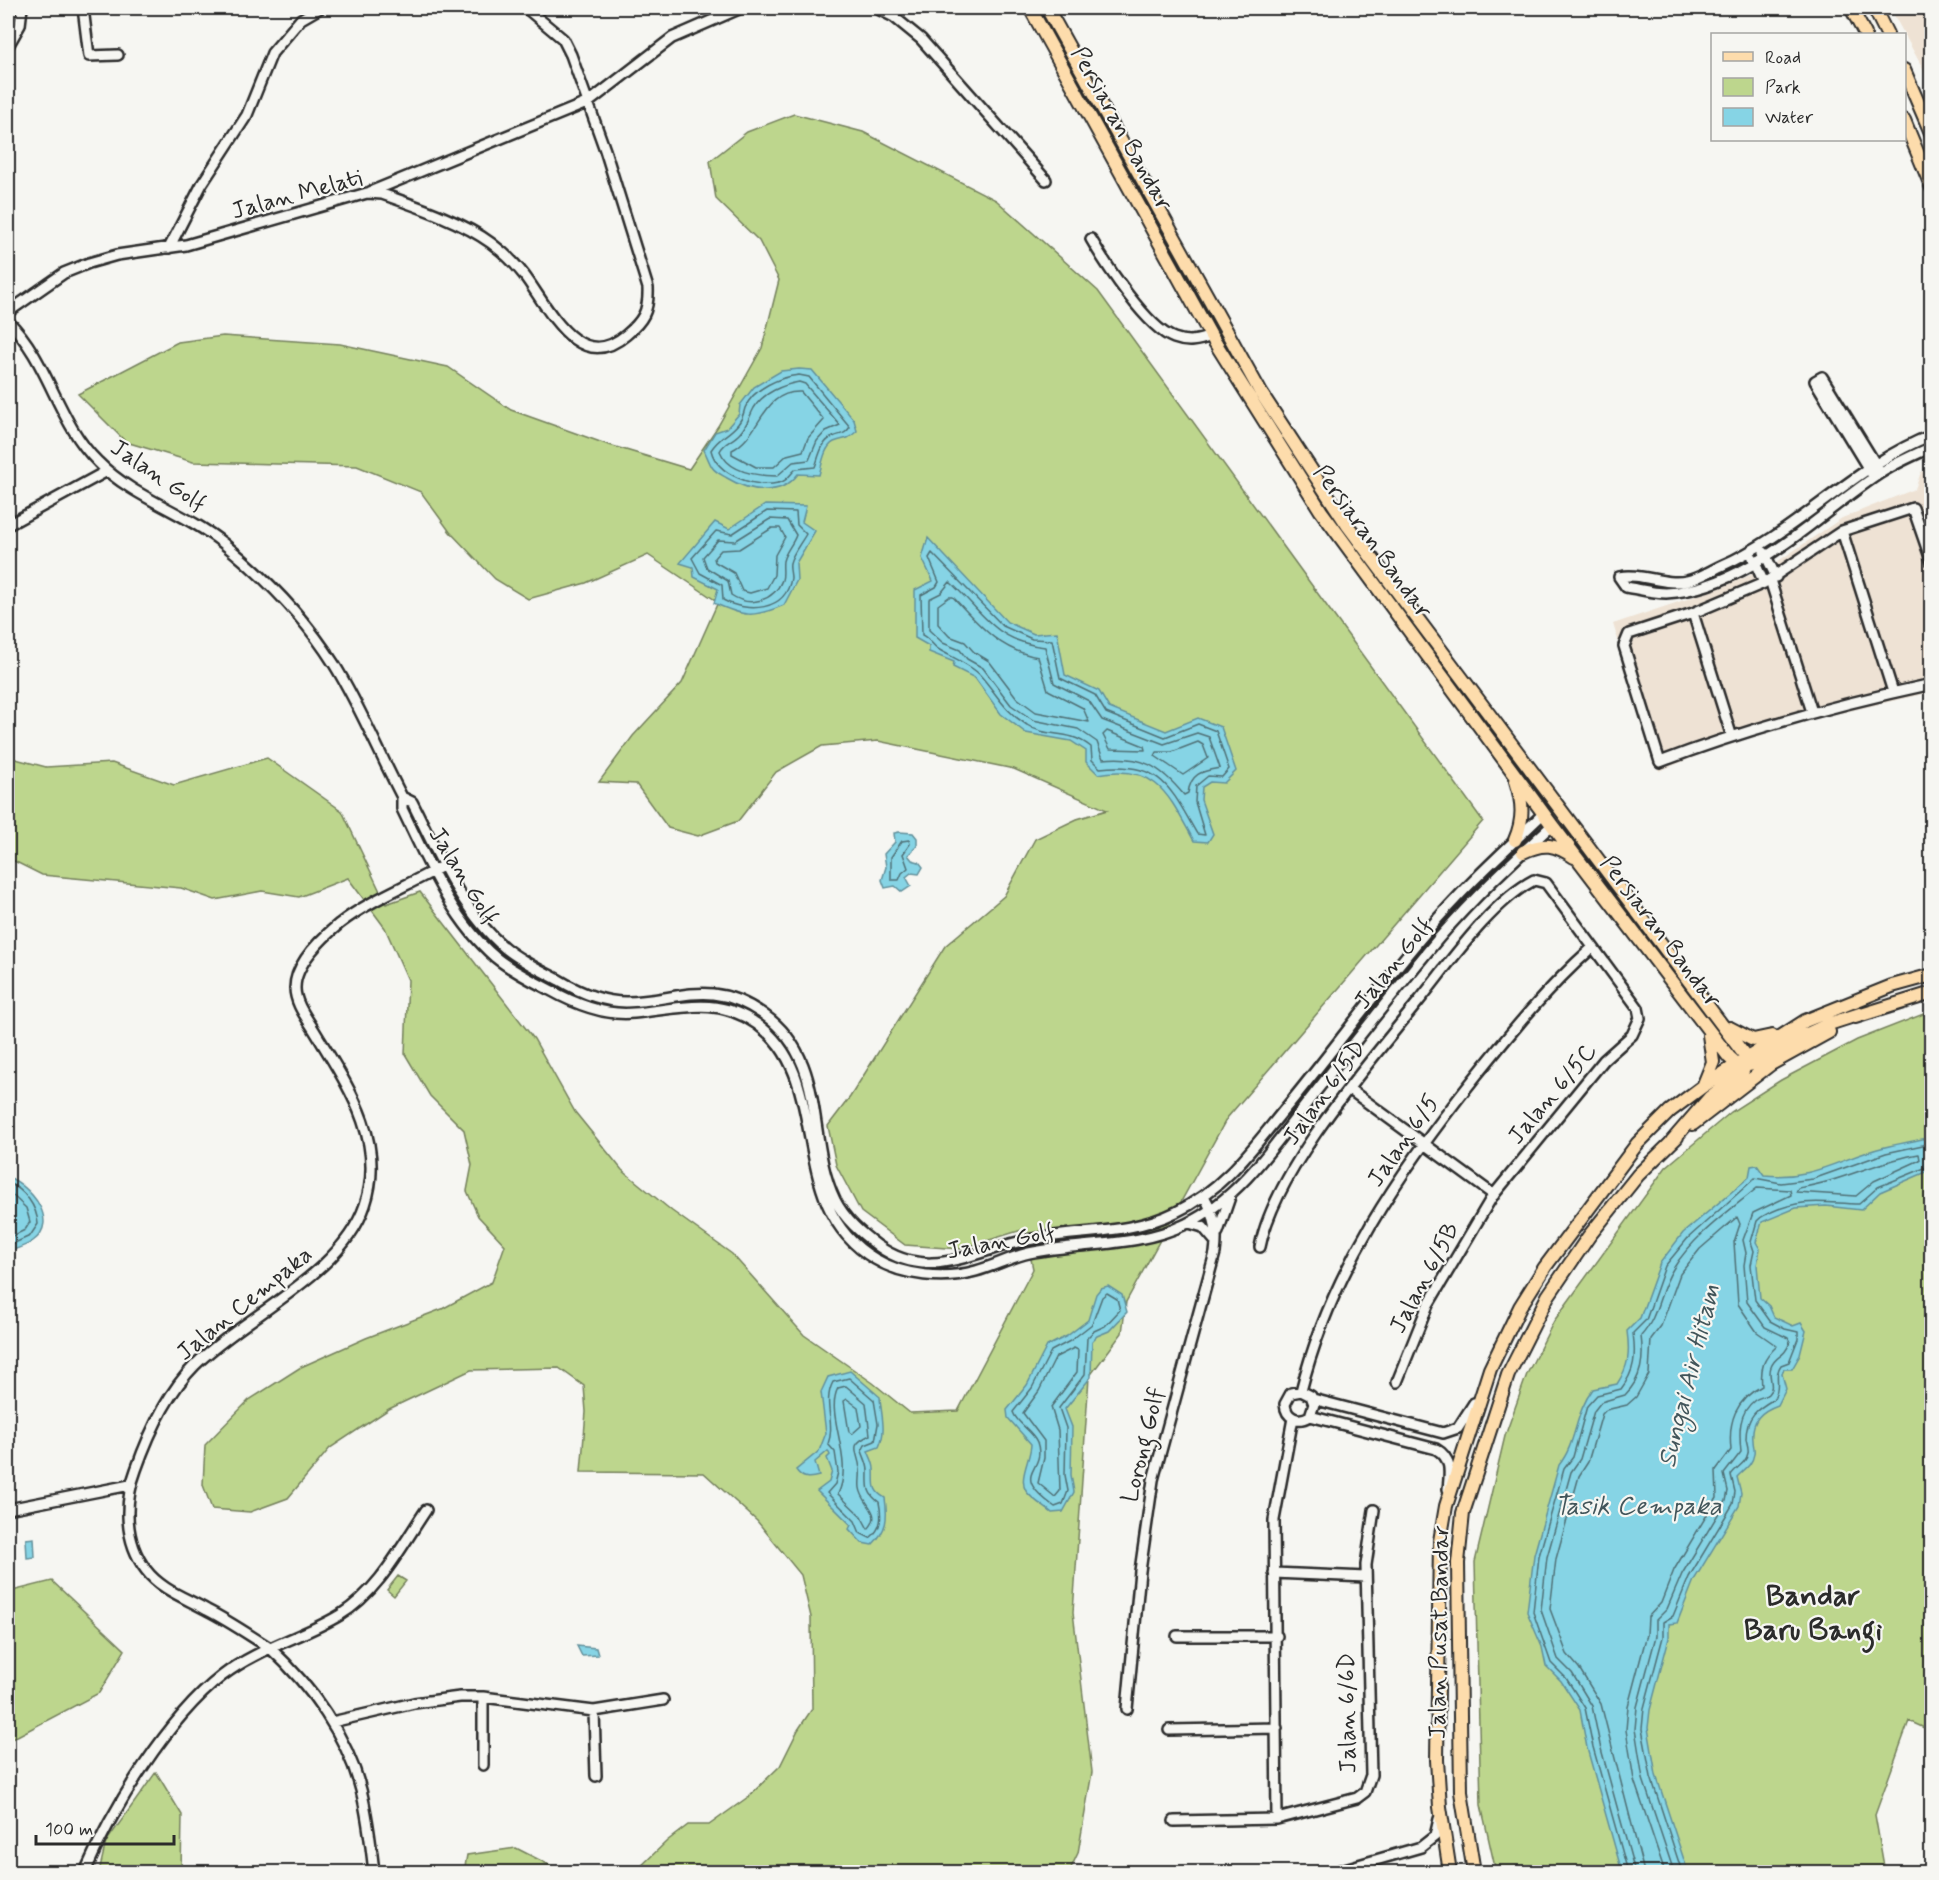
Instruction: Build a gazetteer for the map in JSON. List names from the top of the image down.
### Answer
{
  "streets": {
    "main road": ["Persiaran Bandar", "Jalan Pusat Bandar"],
    "street": [
      "Jalan Melati",
      "Jalan Golf",
      "Jalan 6/5D",
      "Jalan 6/5C",
      "Jalan 6/5",
      "Jalan 6/5B",
      "Jalan Cempaka",
      "Lorong Golf",
      "Jalan 6/6D"
    ]
  },
  "crossings": [
    ["Persiaran Bandar", "Jalan Golf"],
    ["Persiaran Bandar", "Jalan Pusat Bandar"],
    ["Jalan Golf", "Jalan Cempaka"],
    ["Jalan Golf", "Lorong Golf"],
    ["Jalan 6/5D", "Jalan 6/5C"],
    ["Jalan 6/5D", "Jalan 6/5"],
    ["Jalan 6/5C", "Jalan 6/5"],
    ["Jalan 6/5C", "Jalan 6/5B"]
  ],
  "districts": ["Bandar Baru Bangi"],
  "water": ["Sungai Air Hitam", "Tasik Cempaka"],
  "legend": ["Road", "Park", "Water"],
  "scale_bar": "100 m"
}
